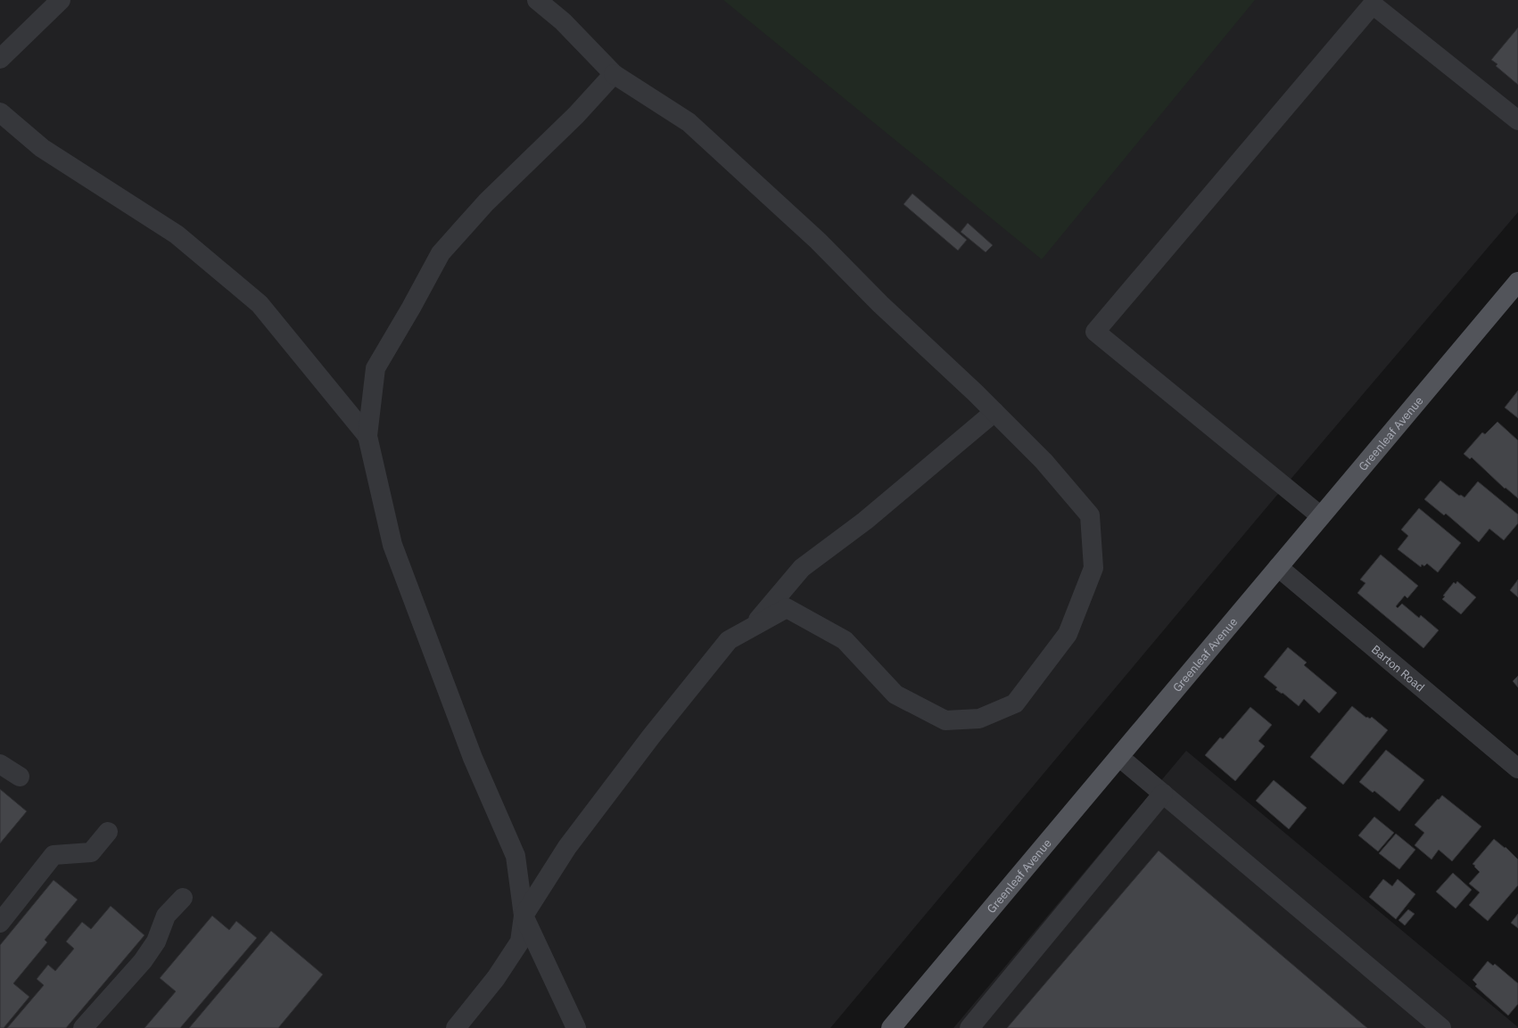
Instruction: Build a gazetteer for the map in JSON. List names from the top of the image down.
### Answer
{
  "streets": {
    "main road": ["Greenleaf Avenue"],
    "street": ["Barton Road"]
  },
  "crossings": [
    ["Greenleaf Avenue", "Barton Road"]
  ]
}
